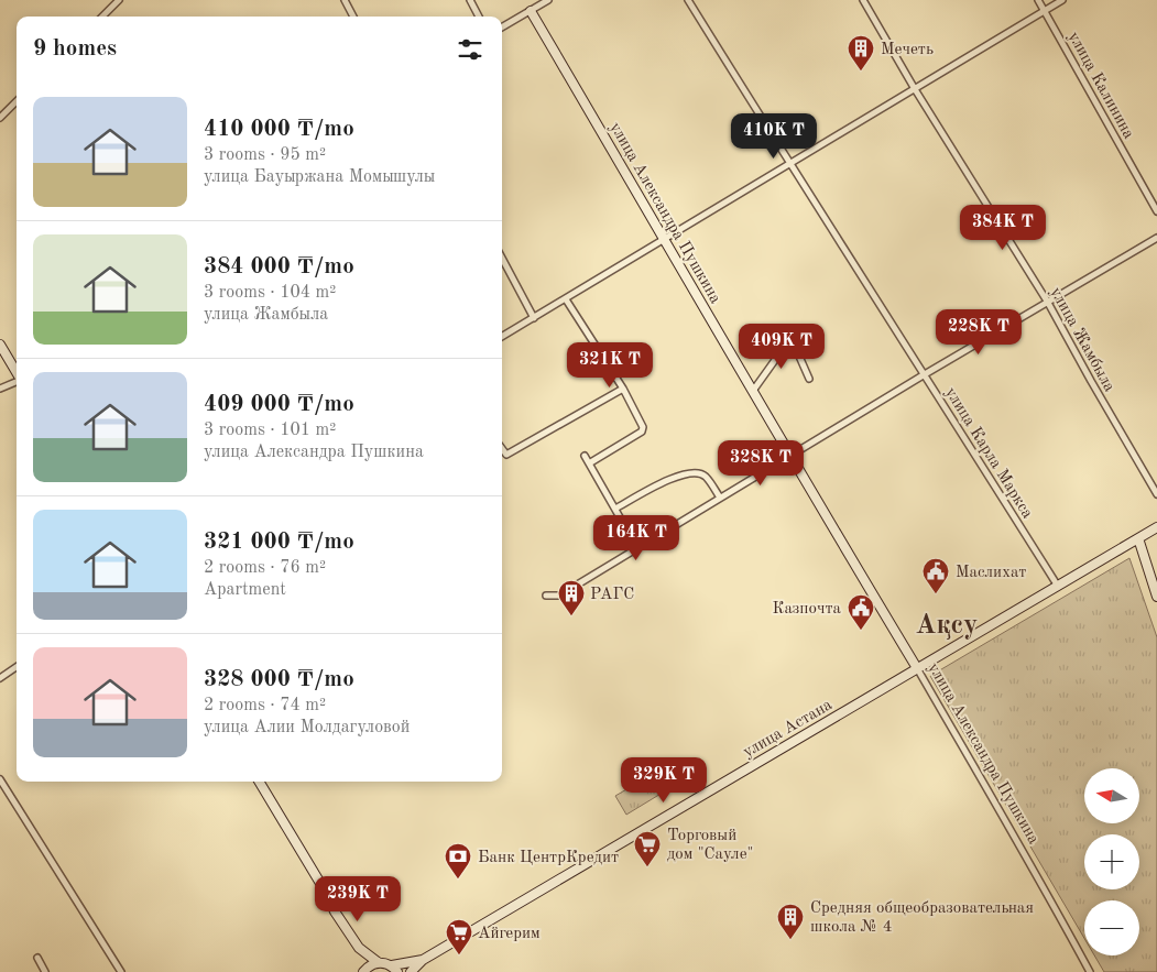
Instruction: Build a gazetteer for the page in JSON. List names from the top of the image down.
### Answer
{
  "streets": {
    "street": [
      "улица Калинина",
      "улица Александра Пушкина",
      "улица Жамбыла",
      "улица Карла Маркса",
      "улица Астана"
    ]
  },
  "crossings": [
    ["улица Александра Пушкина", "улица Астана"],
    ["улица Карла Маркса", "улица Астана"]
  ],
  "districts": ["Ақсу"],
  "places": {
    "building": ["Мечеть", "РАГС", "Средняя общеобразовательная школа № 4"],
    "public building": ["Маслихат", "Казпочта"],
    "supermarket": ["Торговый дом \"Сауле\"", "Айгерим"],
    "bank": ["Банк ЦентрКредит"]
  },
  "north": "left",
  "page": {
    "heading": "9 homes",
    "list": [
      {
        "name": "410 000 ₸/mo",
        "note": "3 rooms · 95 m² · улица Бауыржана Момышулы"
      },
      {
        "name": "384 000 ₸/mo",
        "note": "3 rooms · 104 m² · улица Жамбыла"
      },
      {
        "name": "409 000 ₸/mo",
        "note": "3 rooms · 101 m² · улица Александра Пушкина"
      },
      {
        "name": "321 000 ₸/mo",
        "note": "2 rooms · 76 m² · Apartment"
      },
      {
        "name": "328 000 ₸/mo",
        "note": "2 rooms · 74 m² · улица Алии Молдагуловой"
      }
    ],
    "price": [
      "410K ₸",
      "384K ₸",
      "228K ₸",
      "409K ₸",
      "321K ₸",
      "328K ₸",
      "164K ₸",
      "329K ₸",
      "239K ₸"
    ],
    "map_buttons": ["+", "−"]
  }
}
